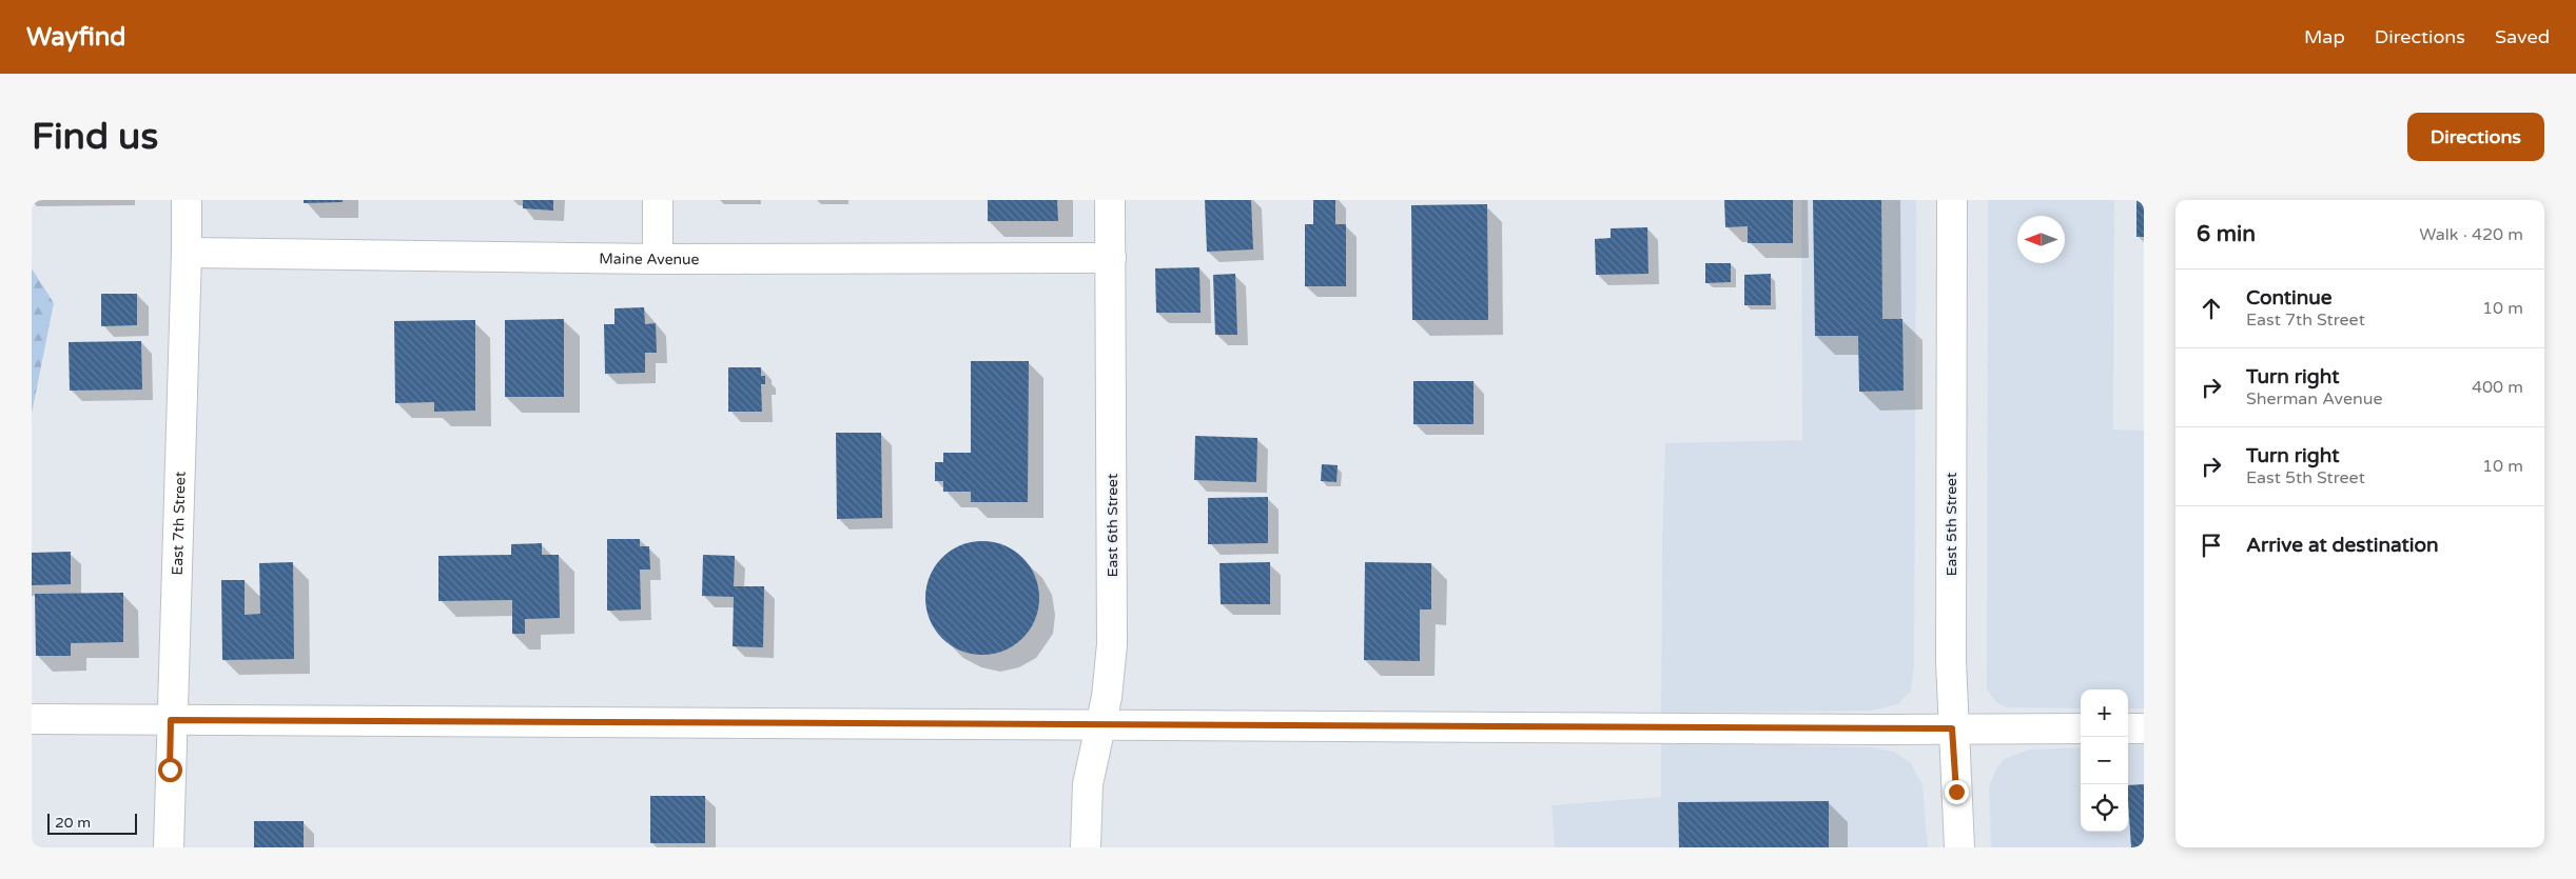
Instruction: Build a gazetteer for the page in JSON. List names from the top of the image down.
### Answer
{
  "streets": {
    "street": [
      "Maine Avenue",
      "East 7th Street",
      "East 5th Street",
      "East 6th Street"
    ]
  },
  "crossings": [
    ["Maine Avenue", "East 7th Street"],
    ["Maine Avenue", "East 6th Street"]
  ],
  "scale_bar": "20 m",
  "north": "left",
  "page": {
    "header": "Wayfind",
    "nav": ["Map", "Directions", "Saved"],
    "buttons": "Directions",
    "title": "Find us",
    "heading": ["6 min", "Walk · 420 m"],
    "list": [
      ["Continue", "East 7th Street", "10 m"],
      ["Turn right", "Sherman Avenue", "400 m"],
      ["Turn right", "East 5th Street", "10 m"],
      "Arrive at destination"
    ],
    "map_buttons": ["+", "−"],
    "scale": "20 m"
  }
}
